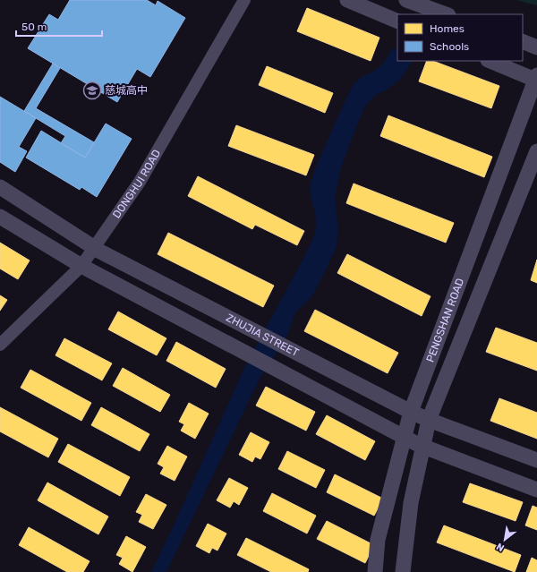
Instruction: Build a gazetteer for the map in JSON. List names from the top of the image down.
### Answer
{
  "streets": {
    "street": ["DONGHUI ROAD", "PENGSHAN ROAD", "ZHUJIA STREET"]
  },
  "crossings": [
    ["DONGHUI ROAD", "ZHUJIA STREET"],
    ["PENGSHAN ROAD", "ZHUJIA STREET"]
  ],
  "places": {
    "school or university": ["慈城高中"]
  },
  "legend": ["Homes", "Schools"],
  "scale_bar": "50 m",
  "north": "bottom left"
}
